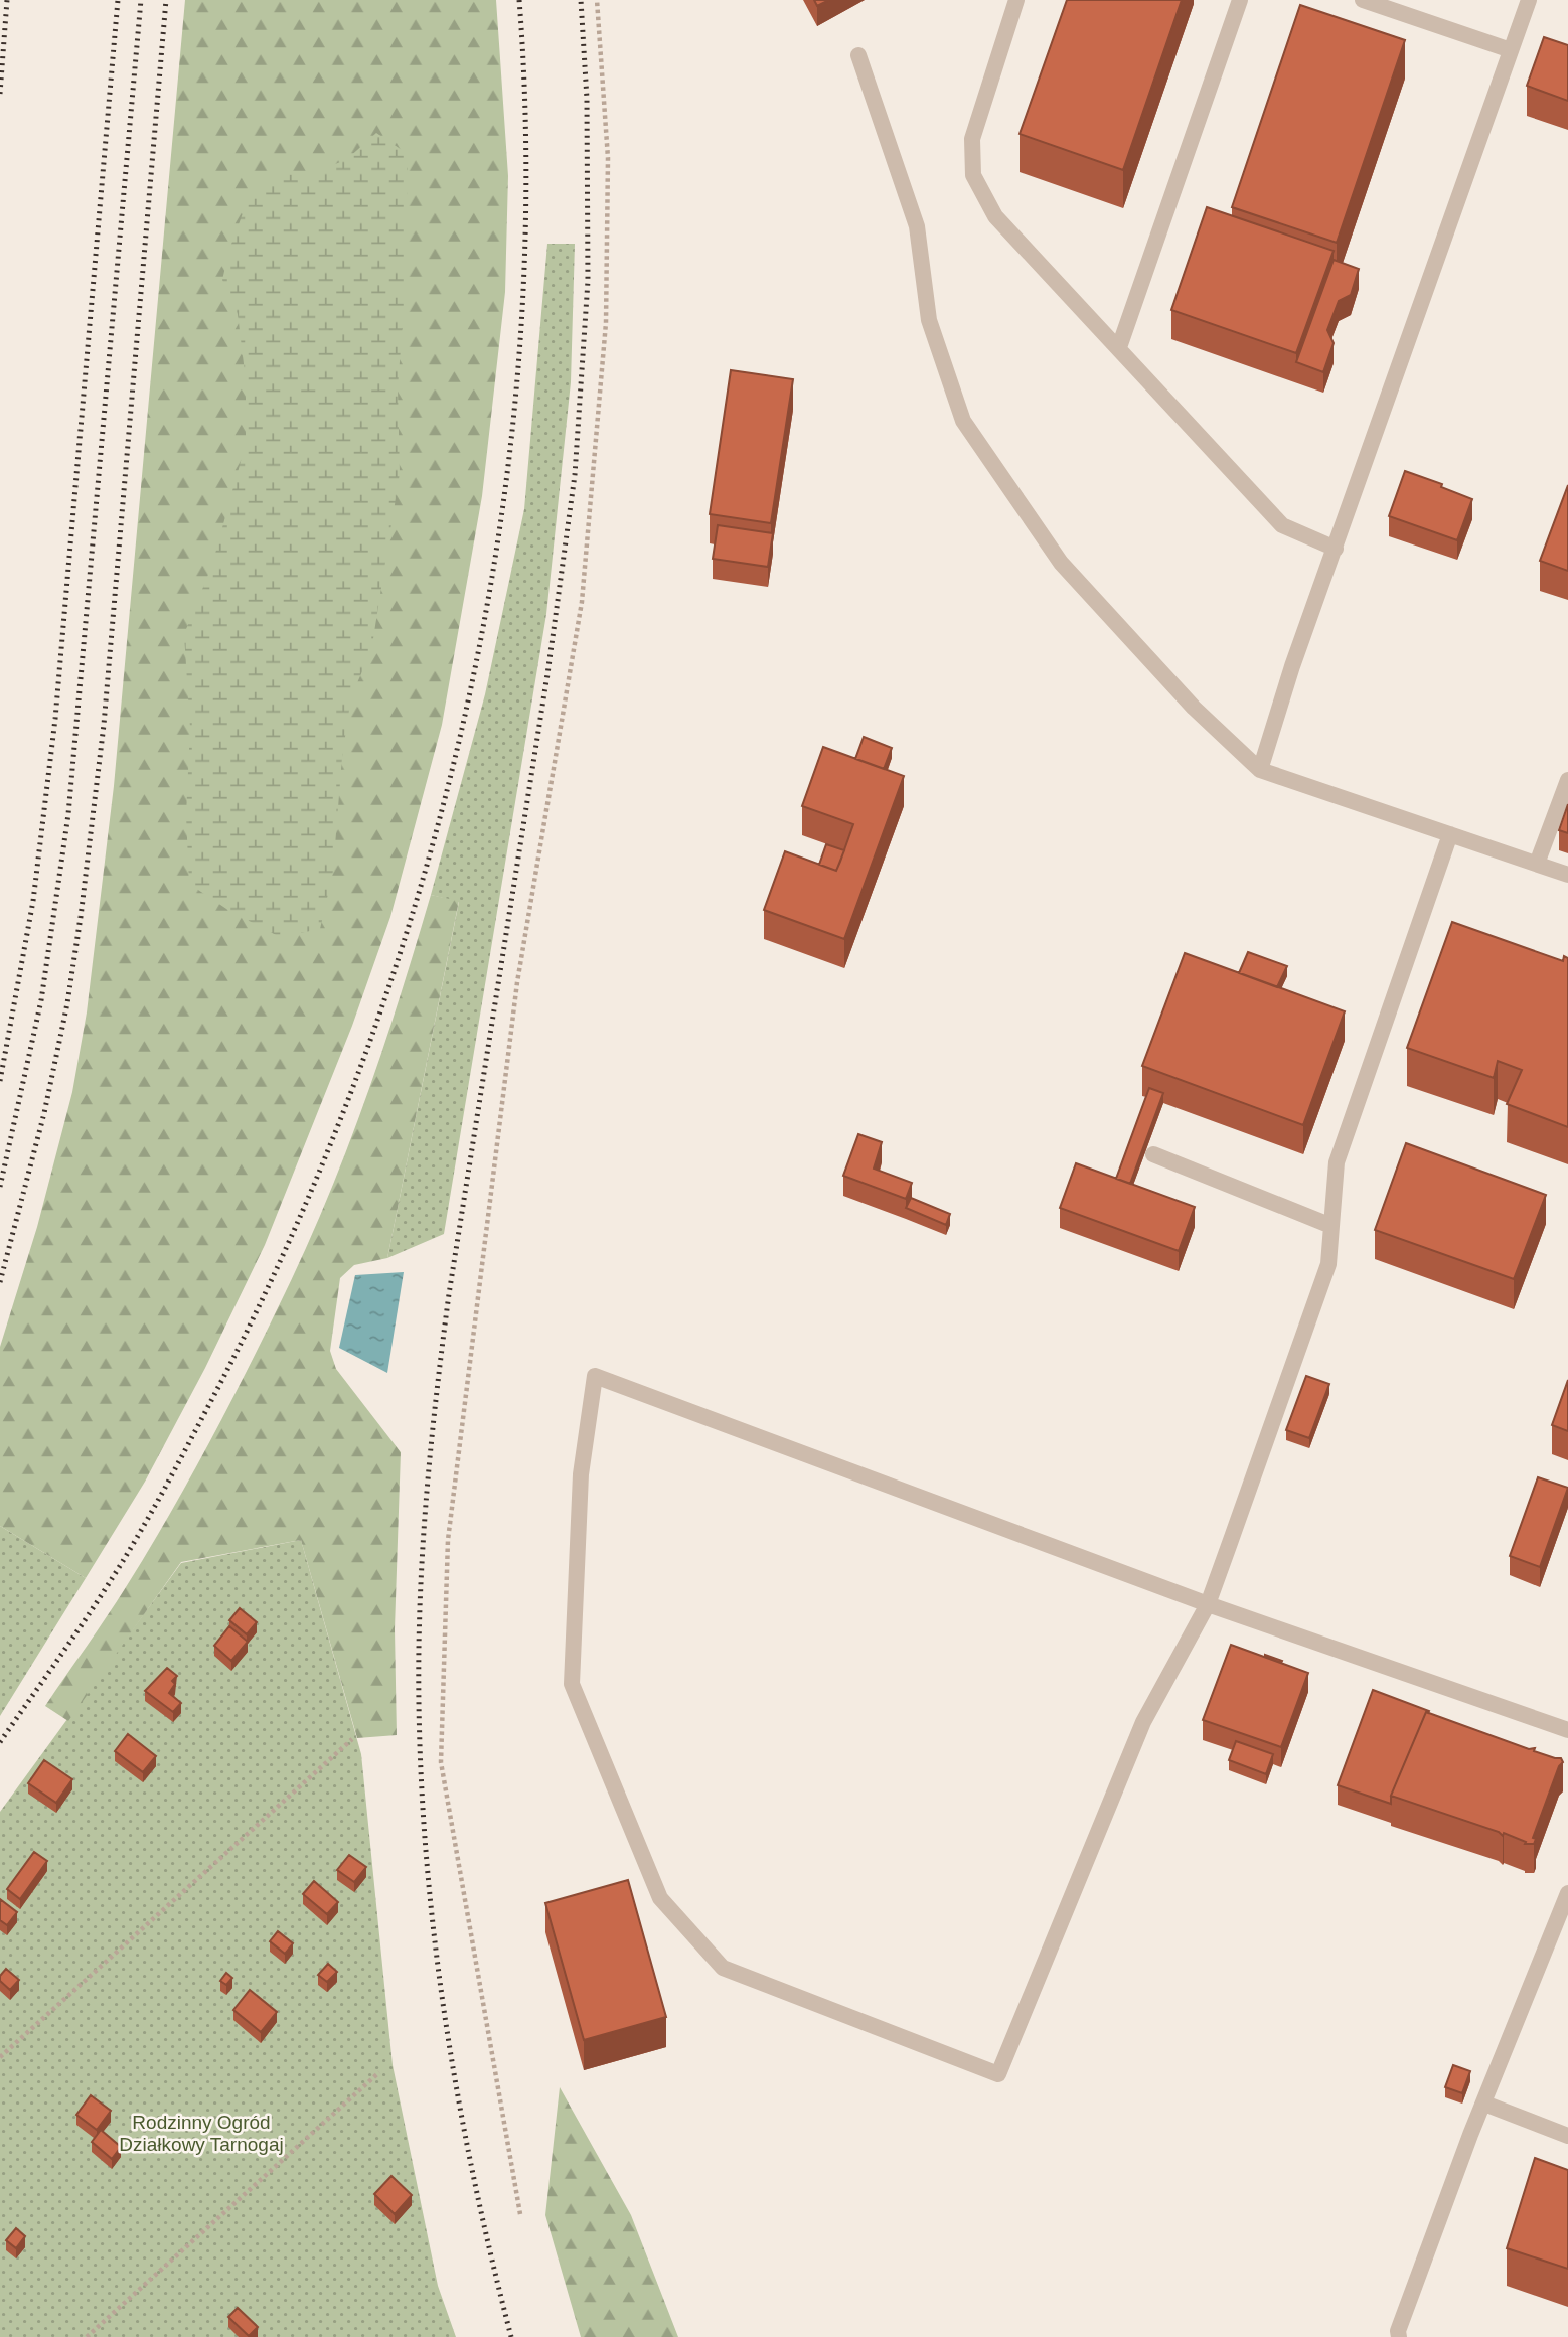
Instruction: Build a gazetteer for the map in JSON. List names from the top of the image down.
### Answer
{
  "parks": ["Rodzinny Ogród Działkowy Tarnogaj"]
}
